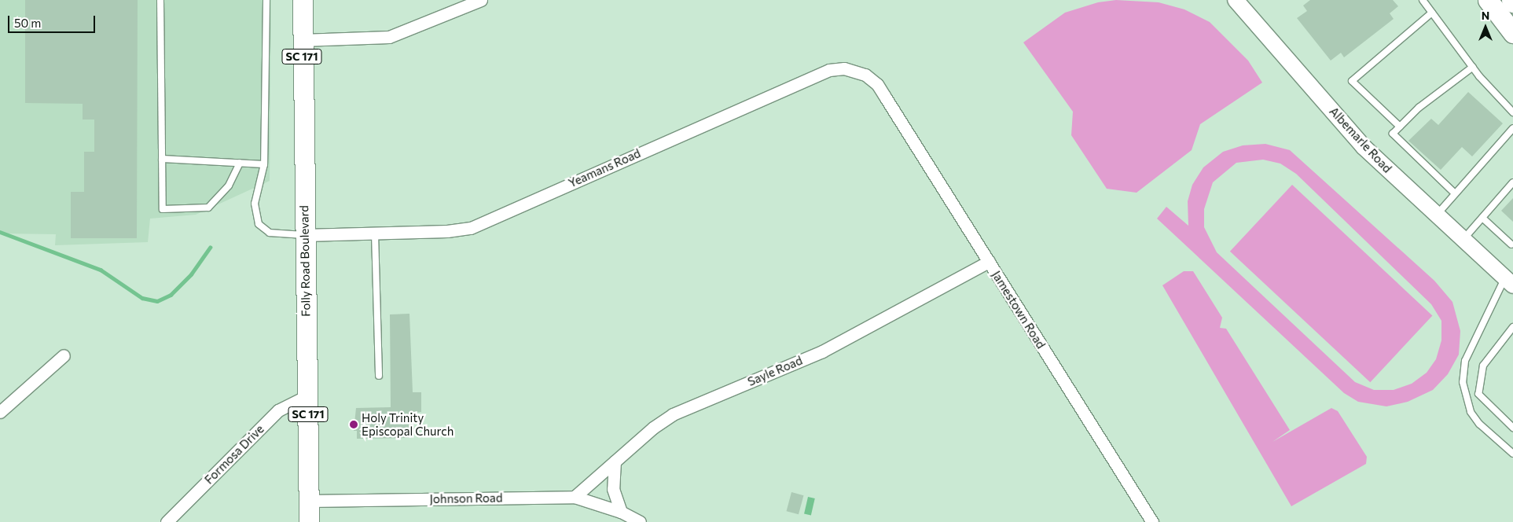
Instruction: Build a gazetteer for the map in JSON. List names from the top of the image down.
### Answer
{
  "streets": {
    "main road": ["SC 171", "Folly Road Boulevard"],
    "street": [
      "Albemarle Road",
      "Yeamans Road",
      "Jamestown Road",
      "Sayle Road",
      "Formosa Drive",
      "Johnson Road"
    ]
  },
  "crossings": [
    ["Yeamans Road", "Folly Road Boulevard"],
    ["Yeamans Road", "Jamestown Road"],
    ["Folly Road Boulevard", "Formosa Drive"],
    ["Folly Road Boulevard", "Johnson Road"],
    ["Jamestown Road", "Sayle Road"],
    ["Sayle Road", "Johnson Road"]
  ],
  "places": ["Holy Trinity Episcopal Church"],
  "scale_bar": "50 m",
  "north": "top"
}
